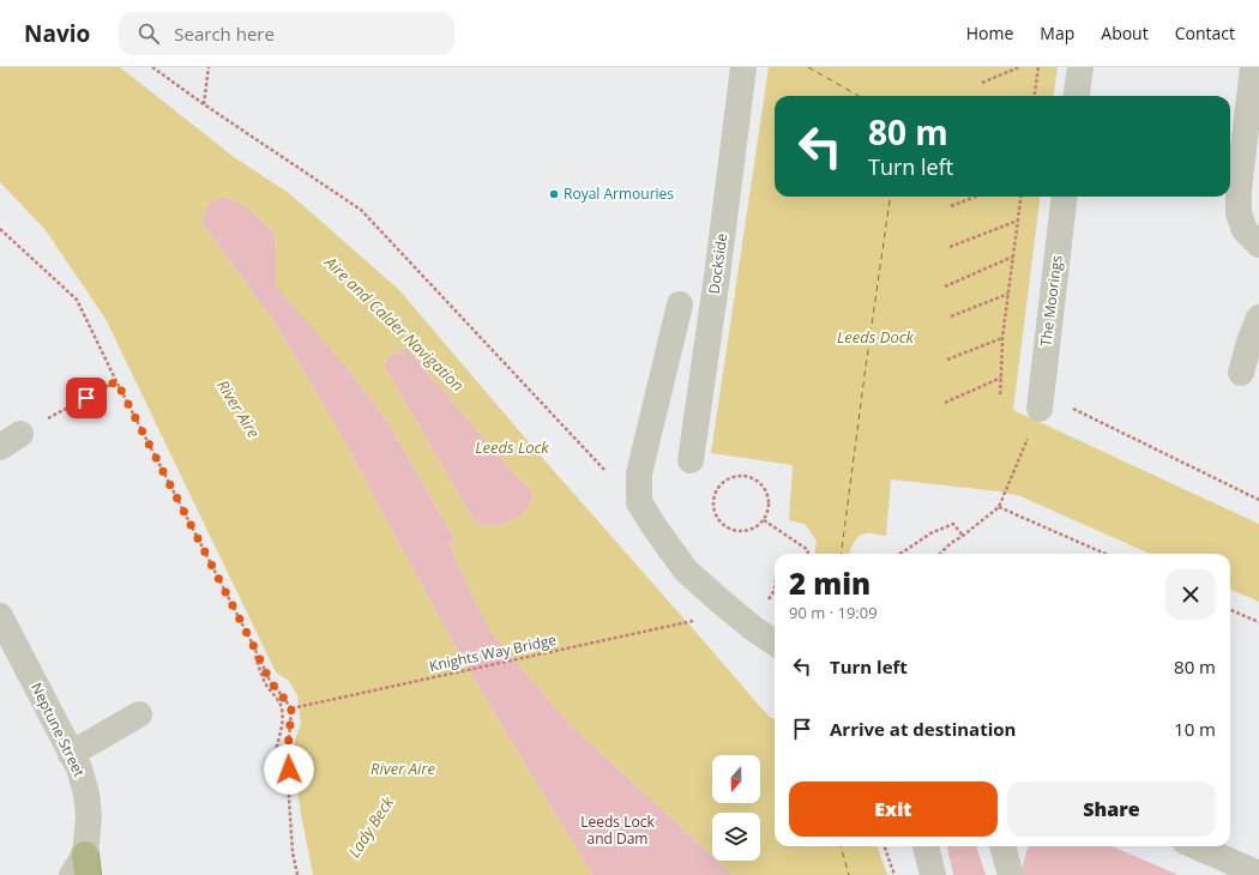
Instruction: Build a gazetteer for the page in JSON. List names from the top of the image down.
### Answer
{
  "streets": {
    "street": ["Dockside", "The Moorings", "Neptune Street"],
    "path": ["Knights Way Bridge"]
  },
  "water": [
    "Aire and Calder Navigation",
    "Leeds Dock",
    "River Aire",
    "Leeds Lock",
    "Lady Beck"
  ],
  "parks": ["Leeds Lock and Dam"],
  "places": ["Royal Armouries"],
  "north": "bottom",
  "page": {
    "header": "Navio",
    "search": "Search here",
    "nav": [
      "Home",
      "Map",
      "About",
      "Contact"
    ],
    "turn": ["80 m", "Turn left"],
    "heading": ["2 min", "90 m · 19:09"],
    "list": [
      {
        "name": "Turn left",
        "value": "80 m"
      },
      {
        "name": "Arrive at destination",
        "value": "10 m"
      }
    ],
    "buttons": ["Exit", "Share"]
  }
}
